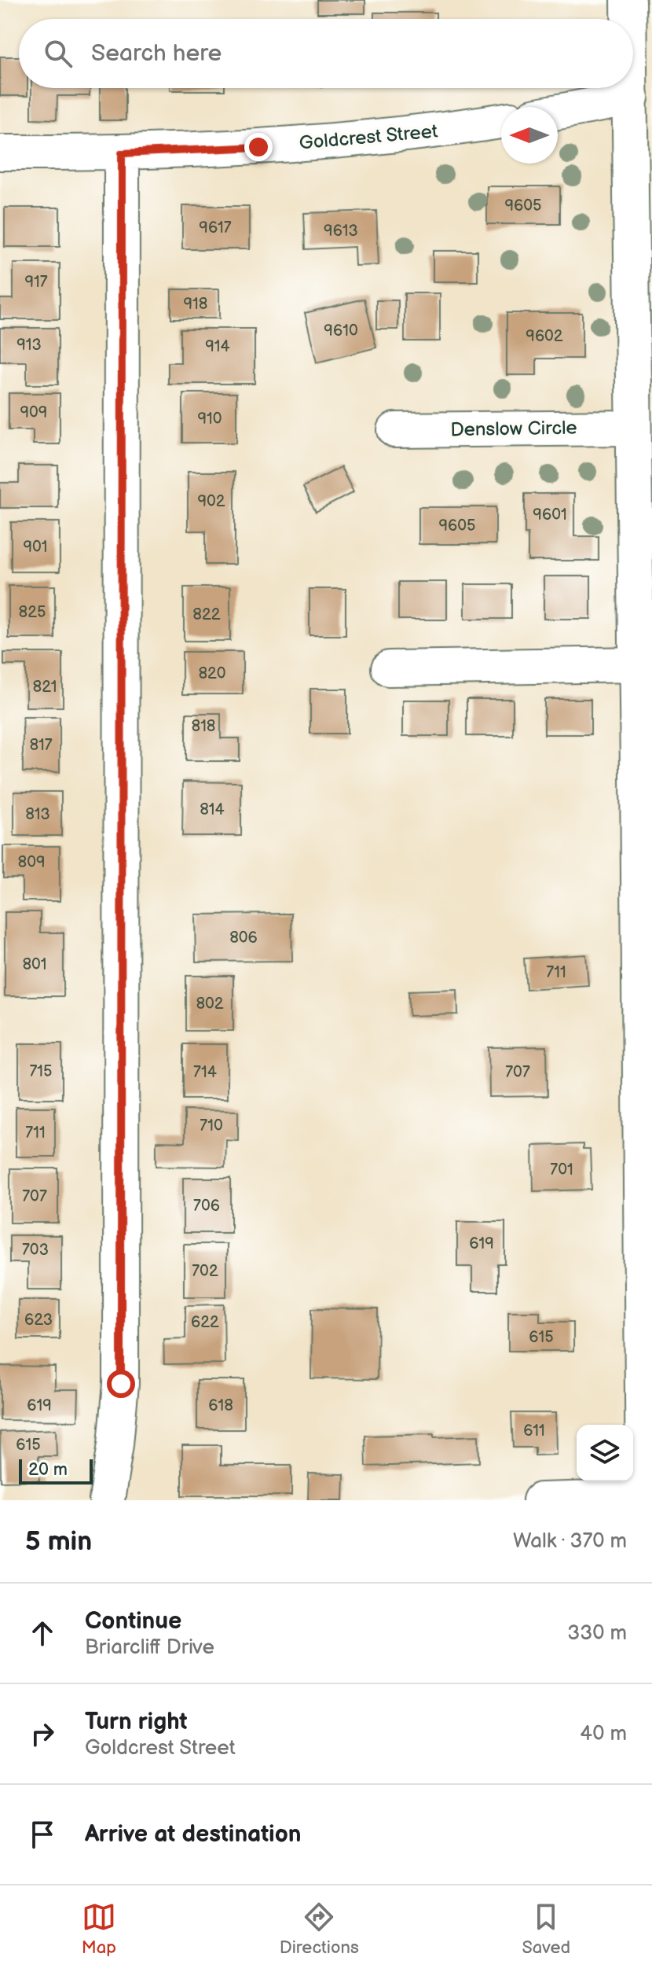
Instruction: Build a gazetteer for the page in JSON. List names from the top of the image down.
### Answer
{
  "streets": {
    "street": ["Goldcrest Street", "Denslow Circle"]
  },
  "house_numbers": [
    "9605",
    "9617",
    "9613",
    "917",
    "918",
    "9610",
    "9602",
    "913",
    "914",
    "909",
    "910",
    "902",
    "9601",
    "9605",
    "901",
    "825",
    "822",
    "820",
    "821",
    "818",
    "817",
    "814",
    "813",
    "809",
    "806",
    "801",
    "711",
    "802",
    "715",
    "714",
    "707",
    "710",
    "711",
    "701",
    "707",
    "706",
    "619",
    "703",
    "702",
    "623",
    "622",
    "615",
    "619",
    "618",
    "611",
    "615"
  ],
  "scale_bar": "20 m",
  "north": "left",
  "page": {
    "search": "Search here",
    "scale": "20 m",
    "heading": ["5 min", "Walk · 370 m"],
    "list": [
      ["Continue", "Briarcliff Drive", "330 m"],
      ["Turn right", "Goldcrest Street", "40 m"],
      "Arrive at destination"
    ],
    "nav": ["Map", "Directions", "Saved"]
  }
}
